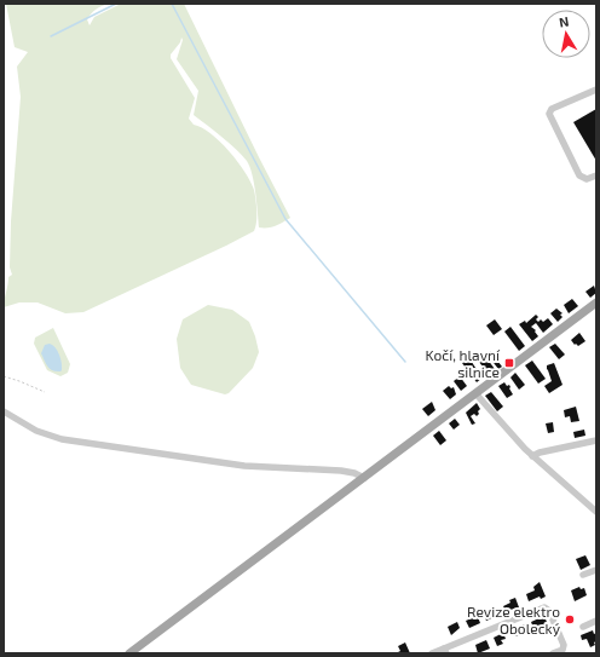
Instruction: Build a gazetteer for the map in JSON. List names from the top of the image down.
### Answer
{
  "places": {
    "transit": ["Kočí, hlavní silnice"],
    "other": ["Revize elektro Obolecký"]
  },
  "north": "top"
}
